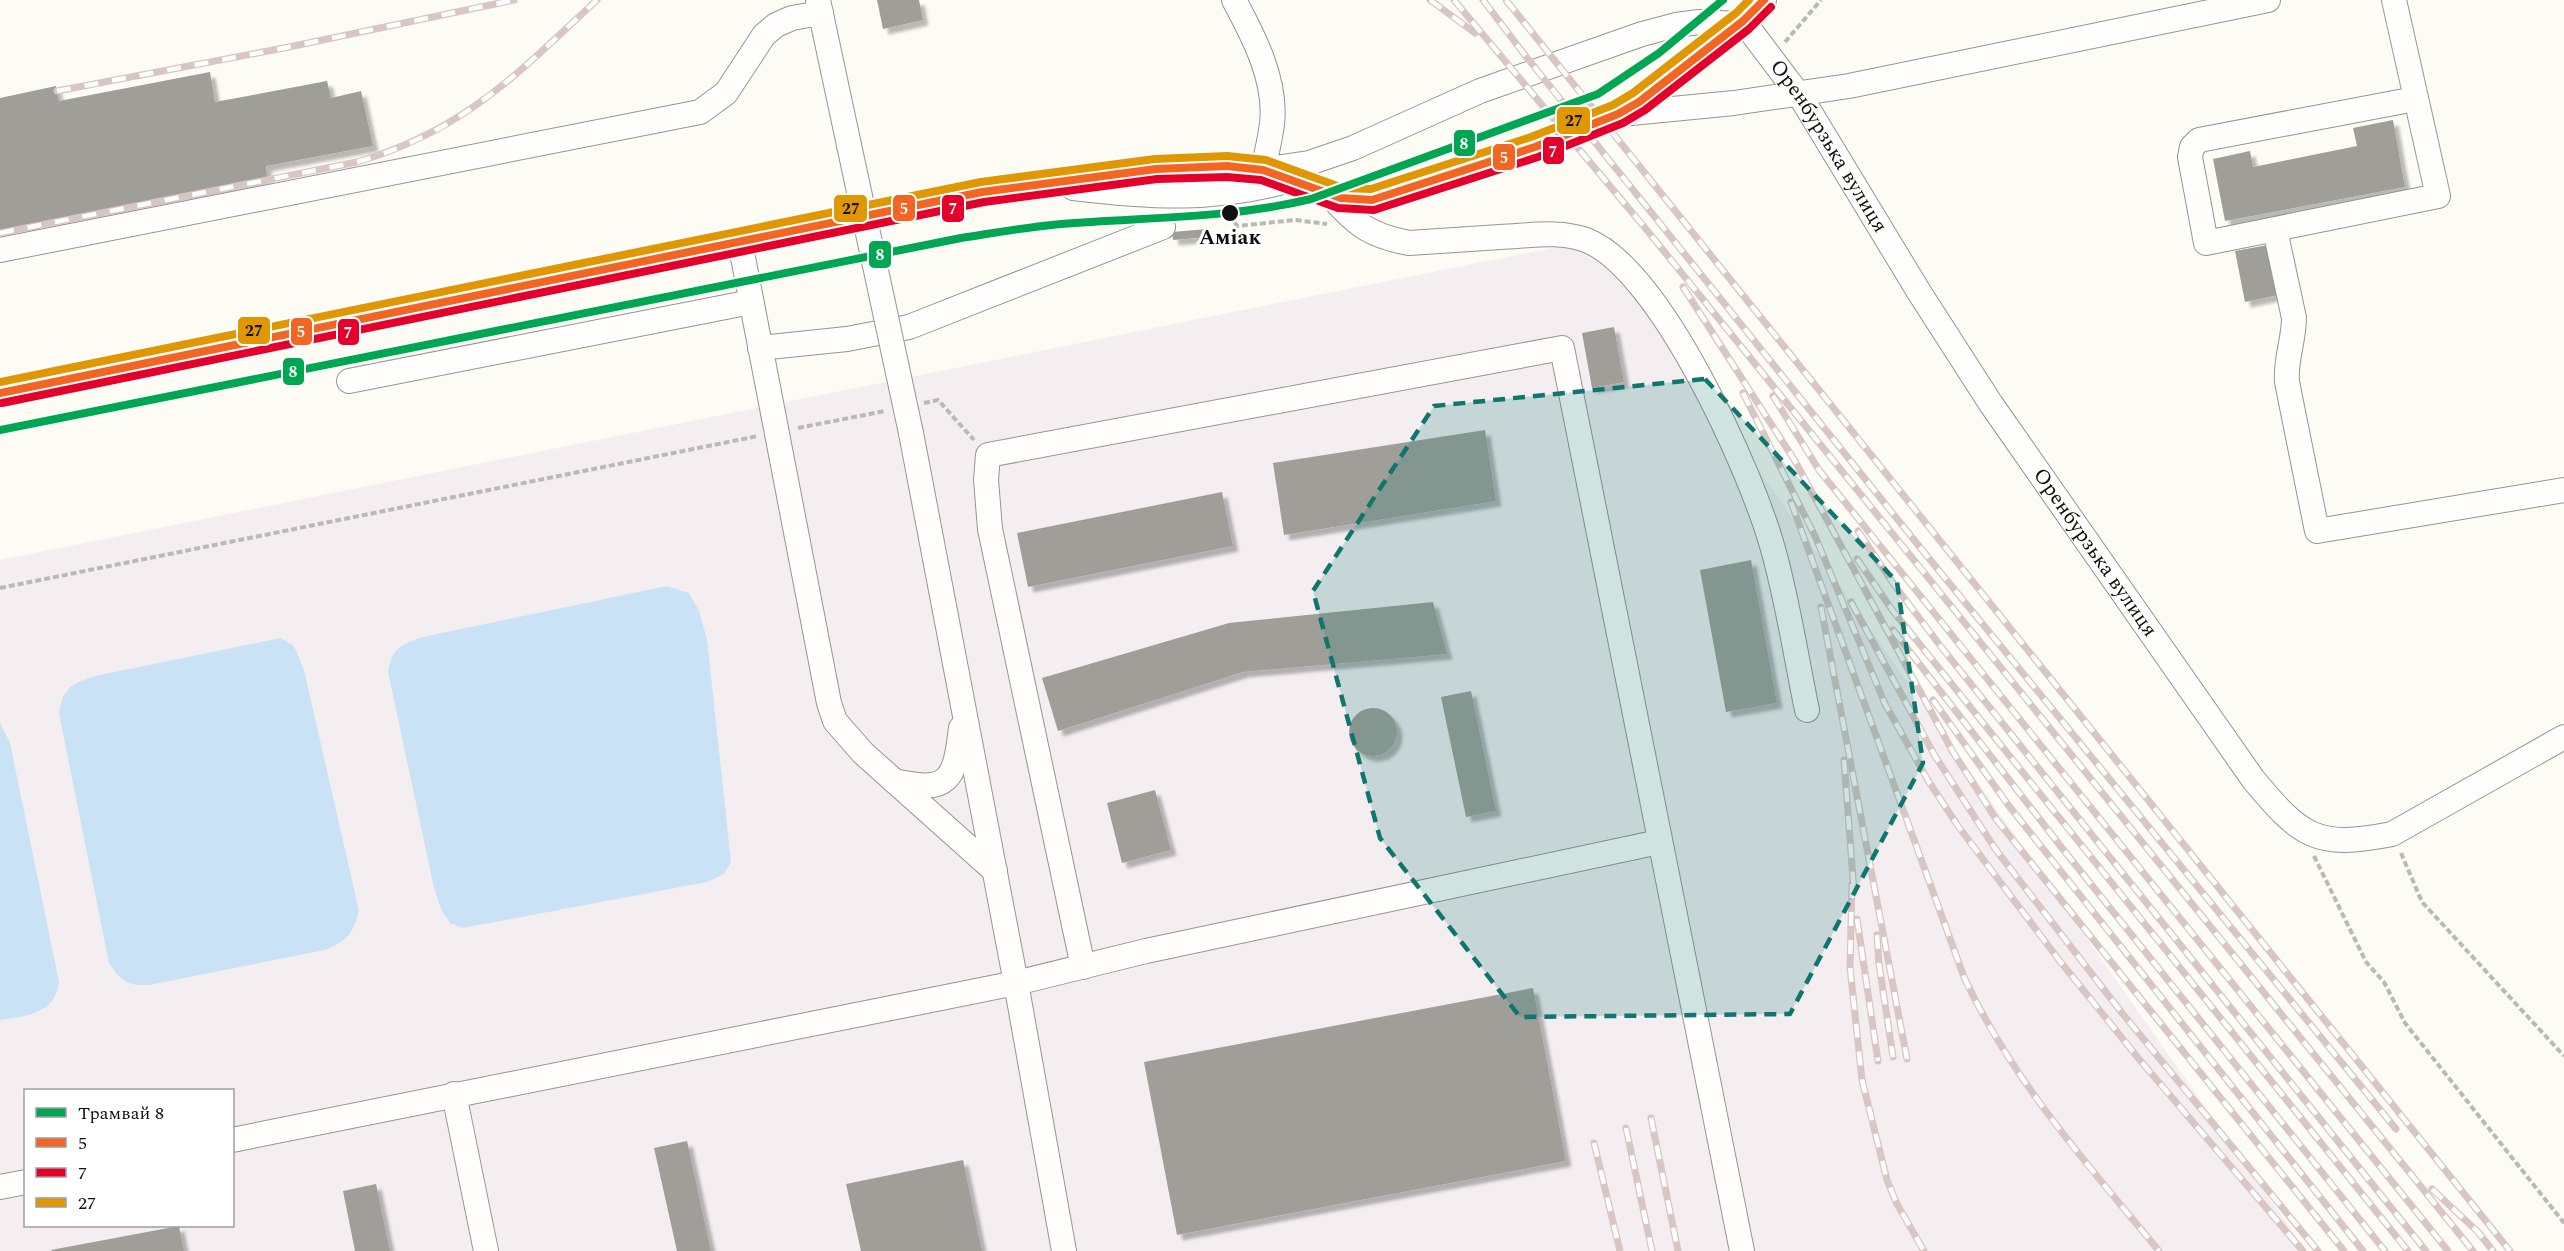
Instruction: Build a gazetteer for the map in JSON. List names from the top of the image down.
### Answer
{
  "streets": {
    "street": ["Оренбурзька вулиця"]
  },
  "places": ["Аміак"],
  "lines": [
    "tram line 8",
    "transit line 5",
    "transit line 27",
    "transit line 7"
  ],
  "legend": [
    "Трамвай 8",
    "5",
    "7",
    "27"
  ]
}
